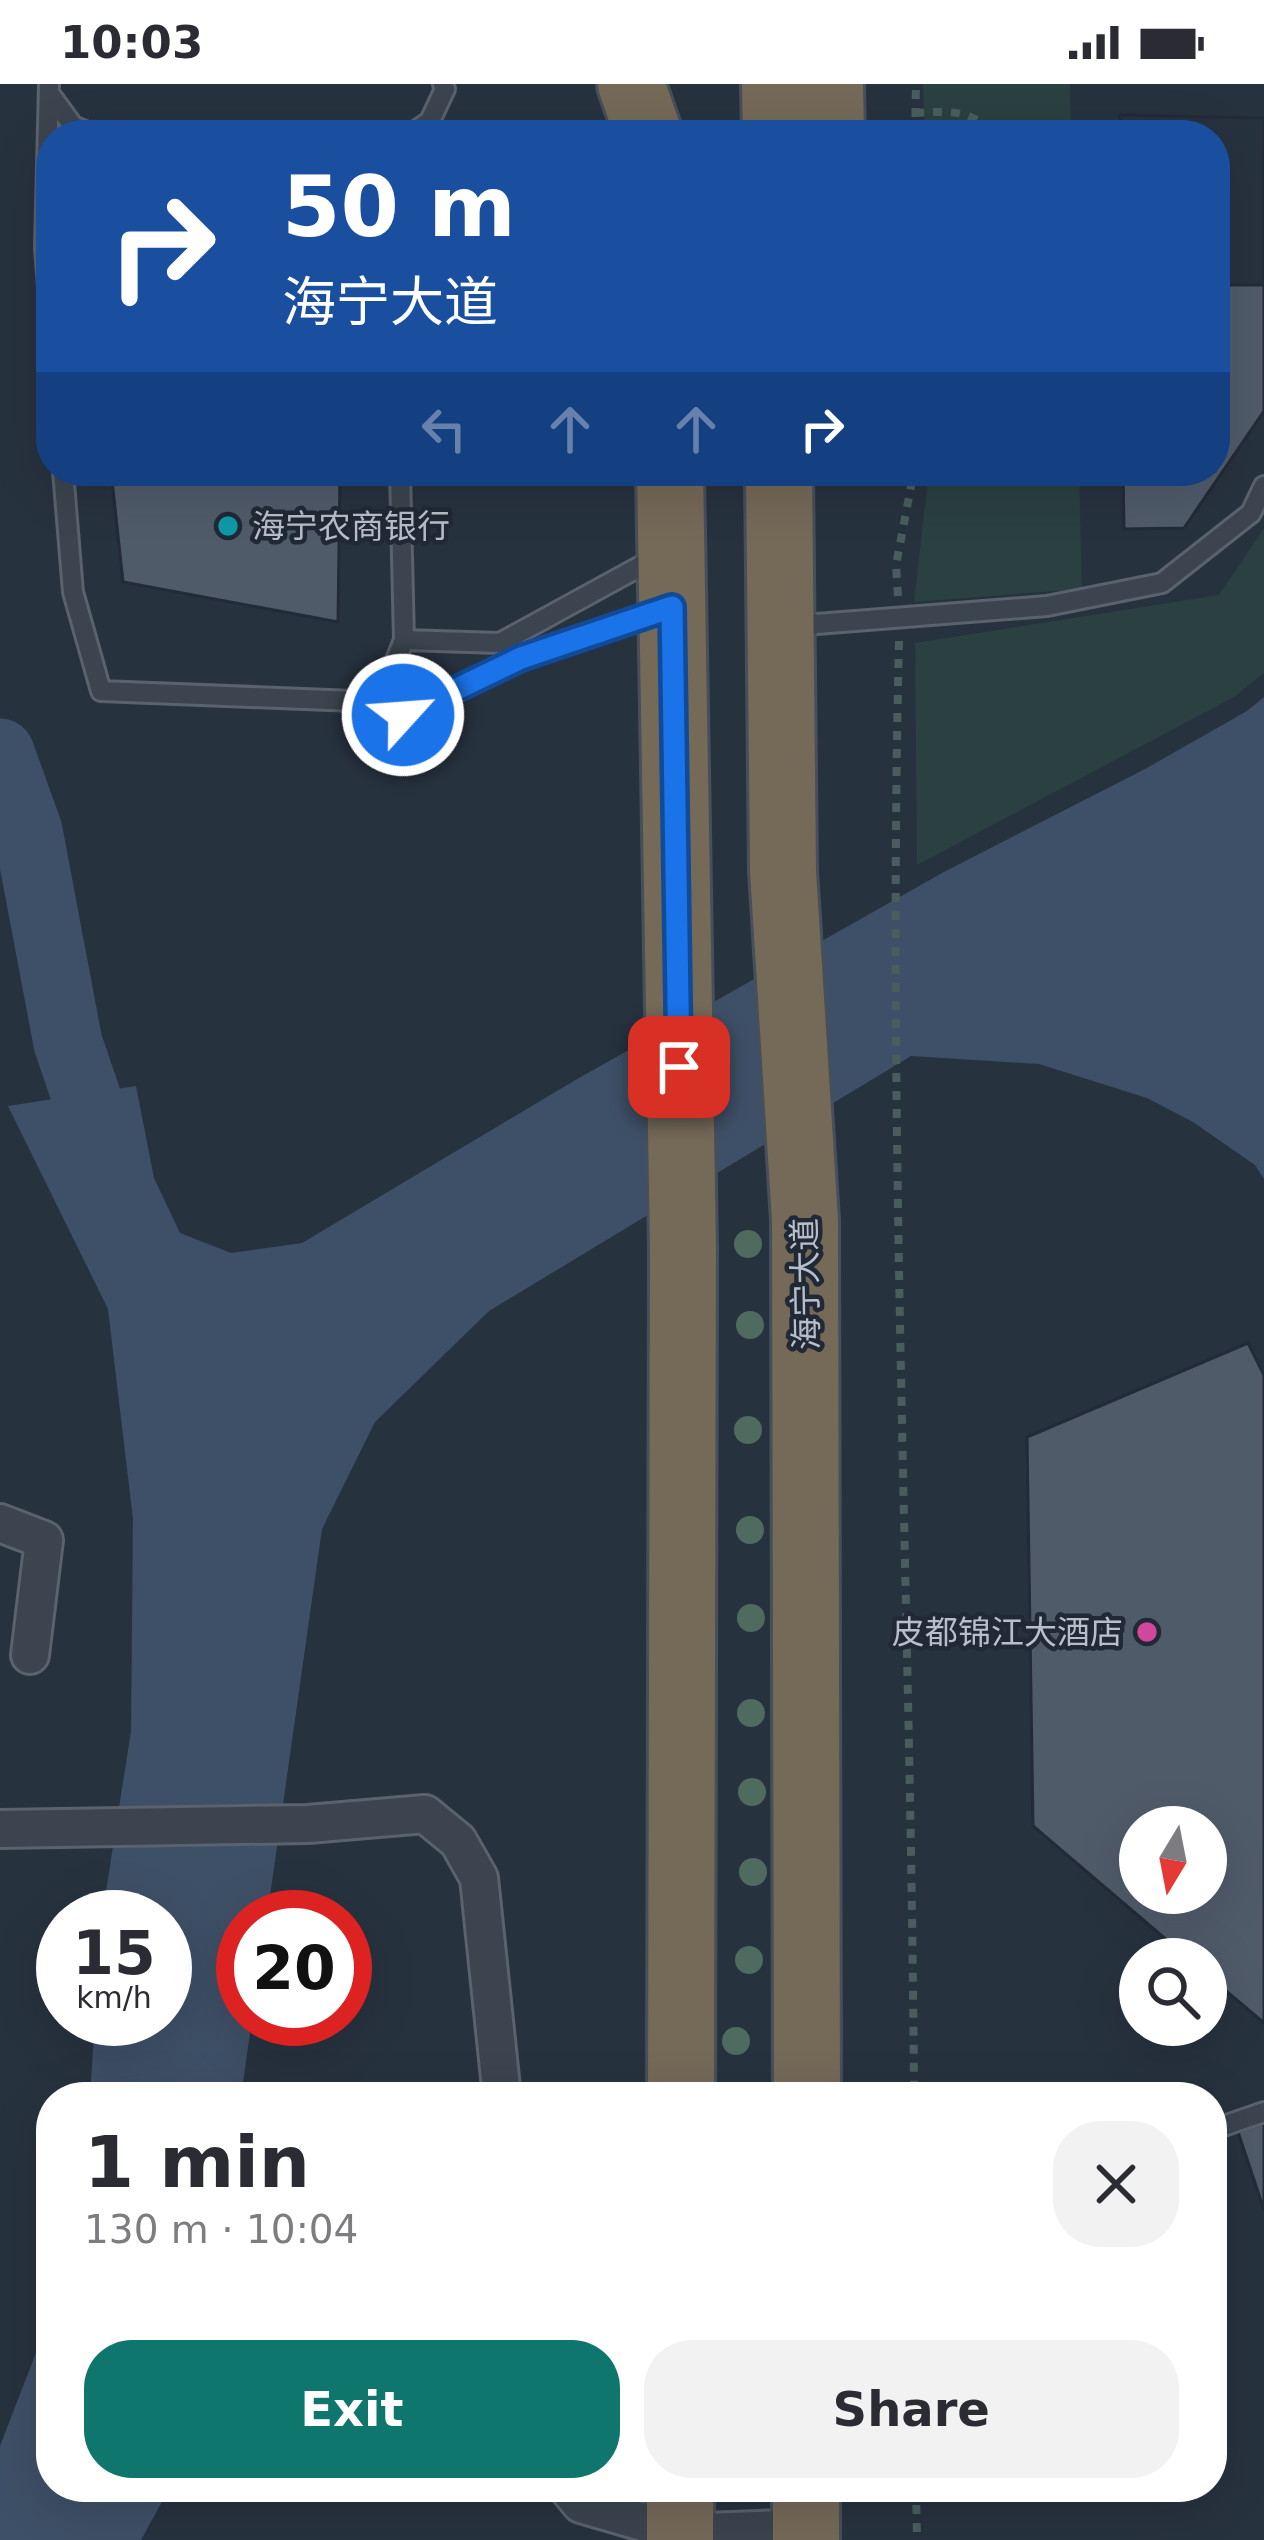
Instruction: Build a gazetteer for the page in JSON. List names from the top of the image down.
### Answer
{
  "streets": {
    "highway": ["海宁大道"]
  },
  "places": ["海宁农商银行", "皮都锦江大酒店"],
  "north": "bottom",
  "page": {
    "status": "10:03",
    "turn": ["50 m", "海宁大道"],
    "speed": "15 km/h",
    "limit": "20",
    "heading": ["1 min", "130 m · 10:04"],
    "buttons": ["Exit", "Share"]
  }
}
